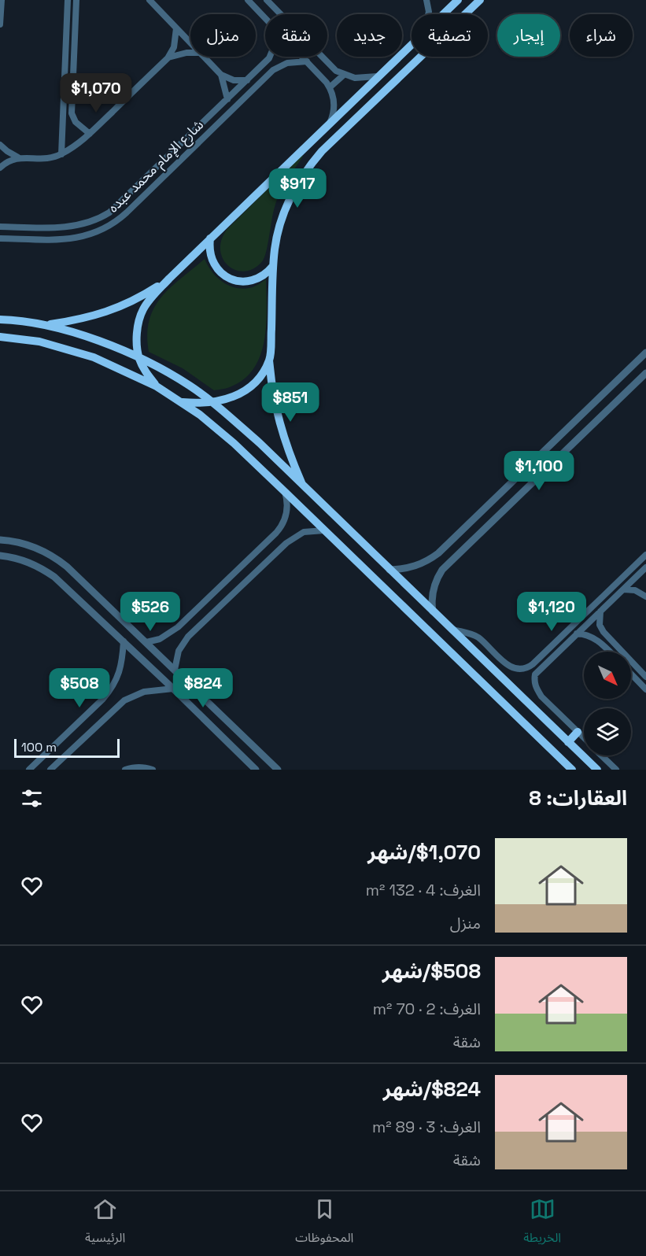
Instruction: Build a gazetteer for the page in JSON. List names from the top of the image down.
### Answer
{
  "streets": {
    "street": ["شارع الإمام محمد عبده"]
  },
  "scale_bar": "100 m",
  "north": "bottom right",
  "page": {
    "chip": [
      "شراء",
      "إيجار",
      "تصفية",
      "جديد",
      "شقة",
      "منزل"
    ],
    "price": [
      "$1,070",
      "$917",
      "$851",
      "$1,100",
      "$526",
      "$1,120",
      "$508",
      "$824"
    ],
    "scale": "100 m",
    "heading": "العقارات: 8",
    "list": [
      {
        "name": "$1,070/شهر",
        "note": "الغرف: 4 · 132 m² · منزل"
      },
      {
        "name": "$508/شهر",
        "note": "الغرف: 2 · 70 m² · شقة"
      },
      {
        "name": "$824/شهر",
        "note": "الغرف: 3 · 89 m² · شقة"
      }
    ],
    "tabs": ["الخريطة", "المحفوظات", "الرئيسية"]
  }
}
